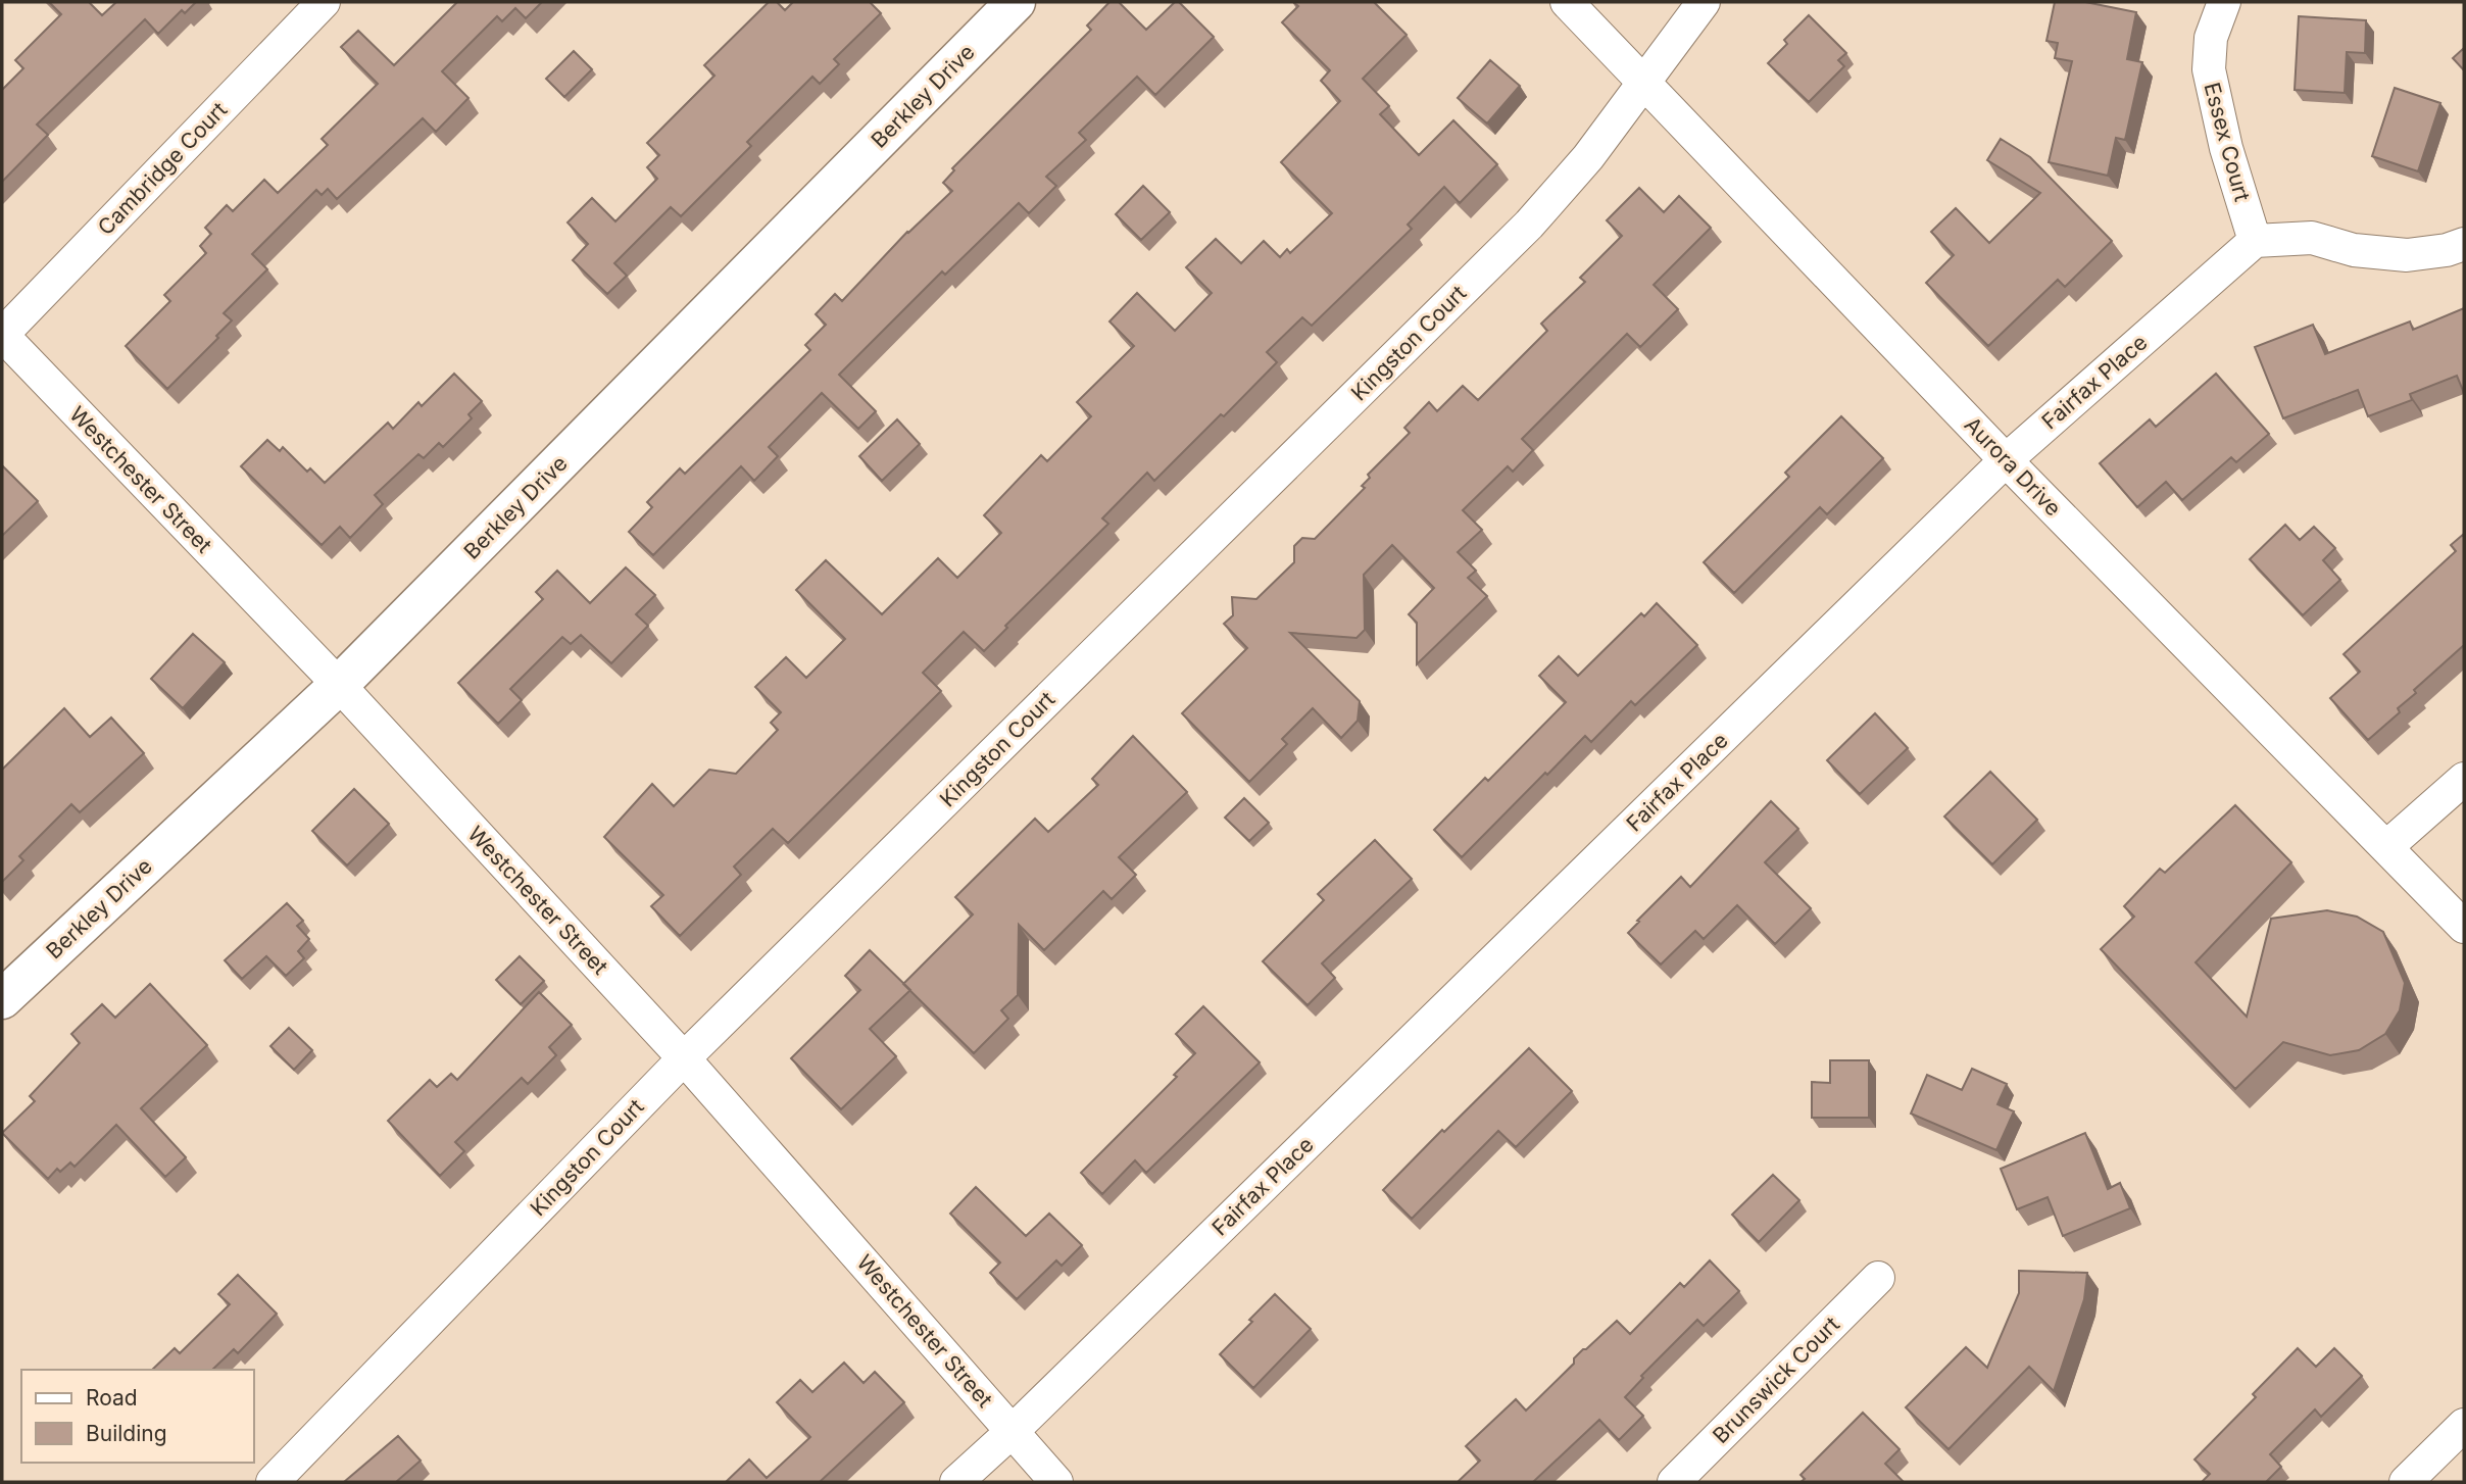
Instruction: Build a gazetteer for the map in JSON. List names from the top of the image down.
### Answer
{
  "streets": {
    "street": [
      "Berkley Drive",
      "Essex Court",
      "Cambridge Court",
      "Kingston Court",
      "Fairfax Place",
      "Aurora Drive",
      "Westchester Street",
      "Brunswick Court"
    ]
  },
  "crossings": [
    ["Berkley Drive", "Westchester Street"],
    ["Essex Court", "Fairfax Place"],
    ["Cambridge Court", "Westchester Street"],
    ["Kingston Court", "Aurora Drive"],
    ["Kingston Court", "Westchester Street"],
    ["Fairfax Place", "Aurora Drive"],
    ["Fairfax Place", "Westchester Street"]
  ],
  "legend": ["Road", "Building"]
}
